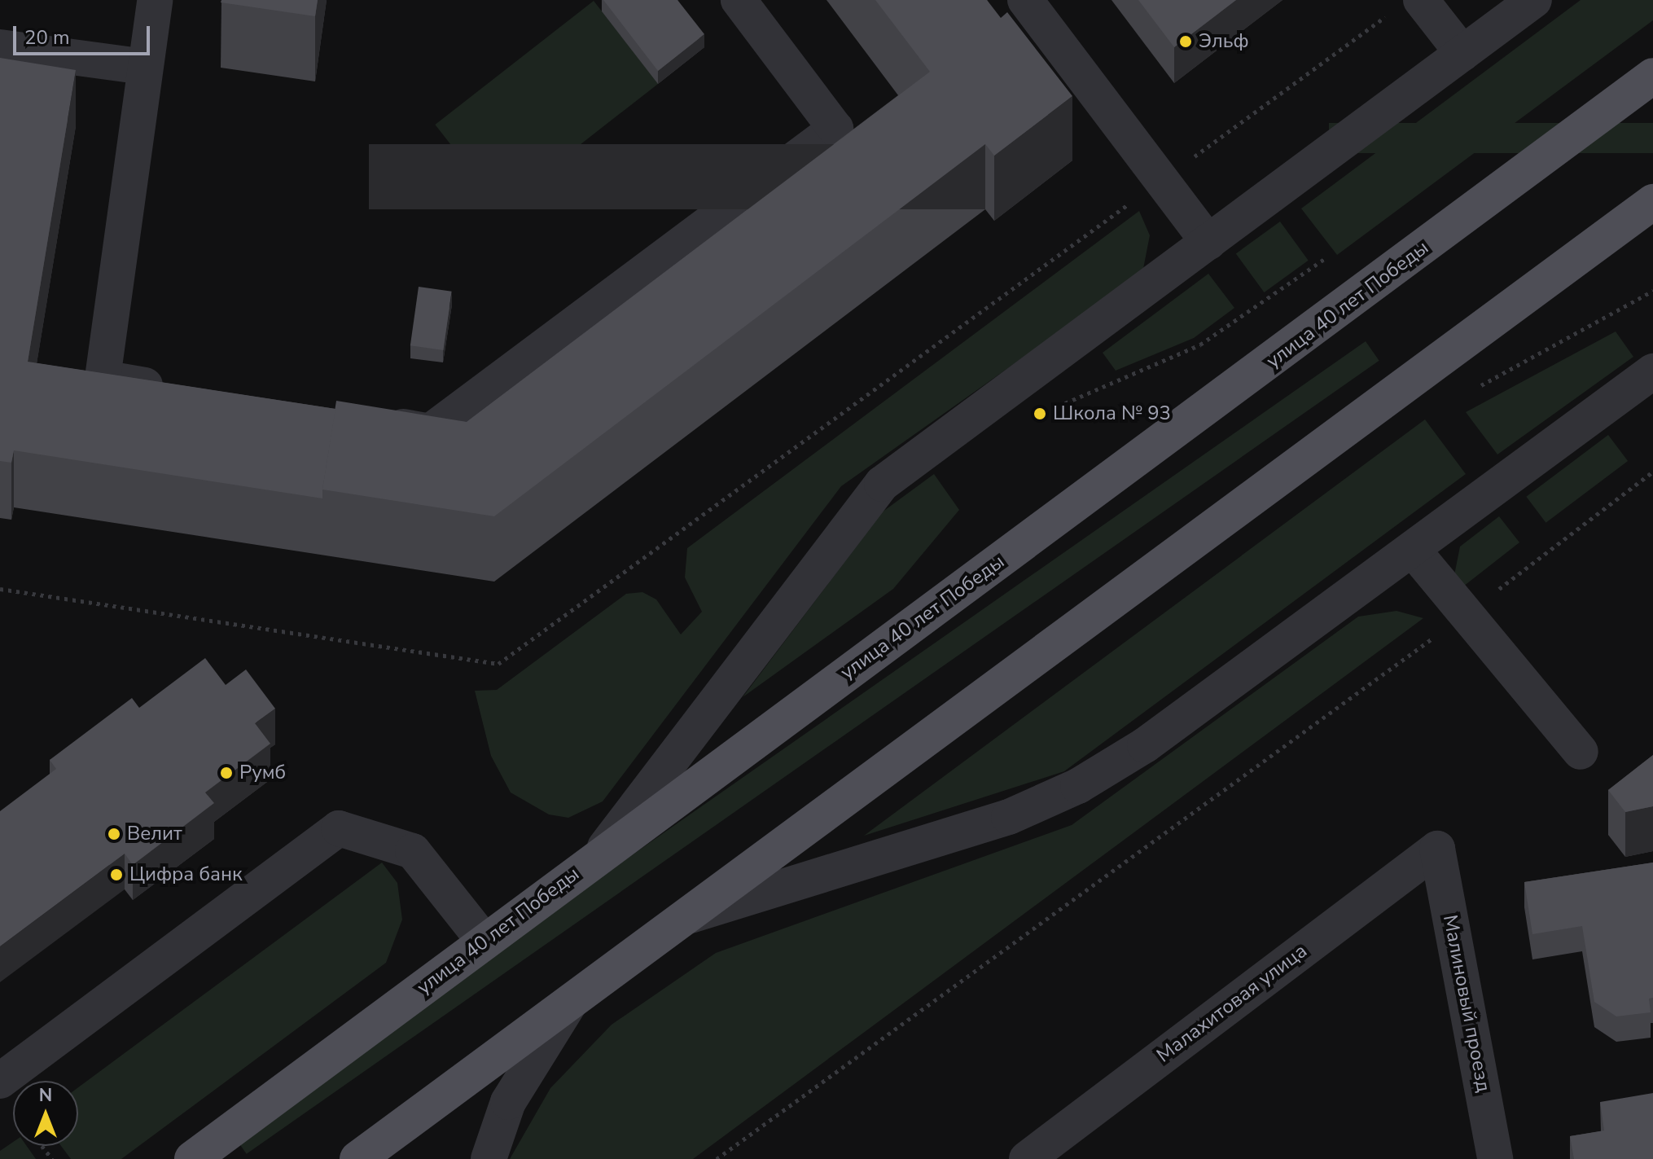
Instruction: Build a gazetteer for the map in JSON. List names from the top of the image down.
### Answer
{
  "streets": {
    "main road": ["улица 40 лет Победы"],
    "street": ["Малахитовая улица", "Малиновый проезд"]
  },
  "crossings": [
    ["Малахитовая улица", "Малиновый проезд"]
  ],
  "places": [
    "Эльф",
    "Школа № 93",
    "Румб",
    "Велит",
    "Цифра банк"
  ],
  "scale_bar": "20 m",
  "north": "top"
}
